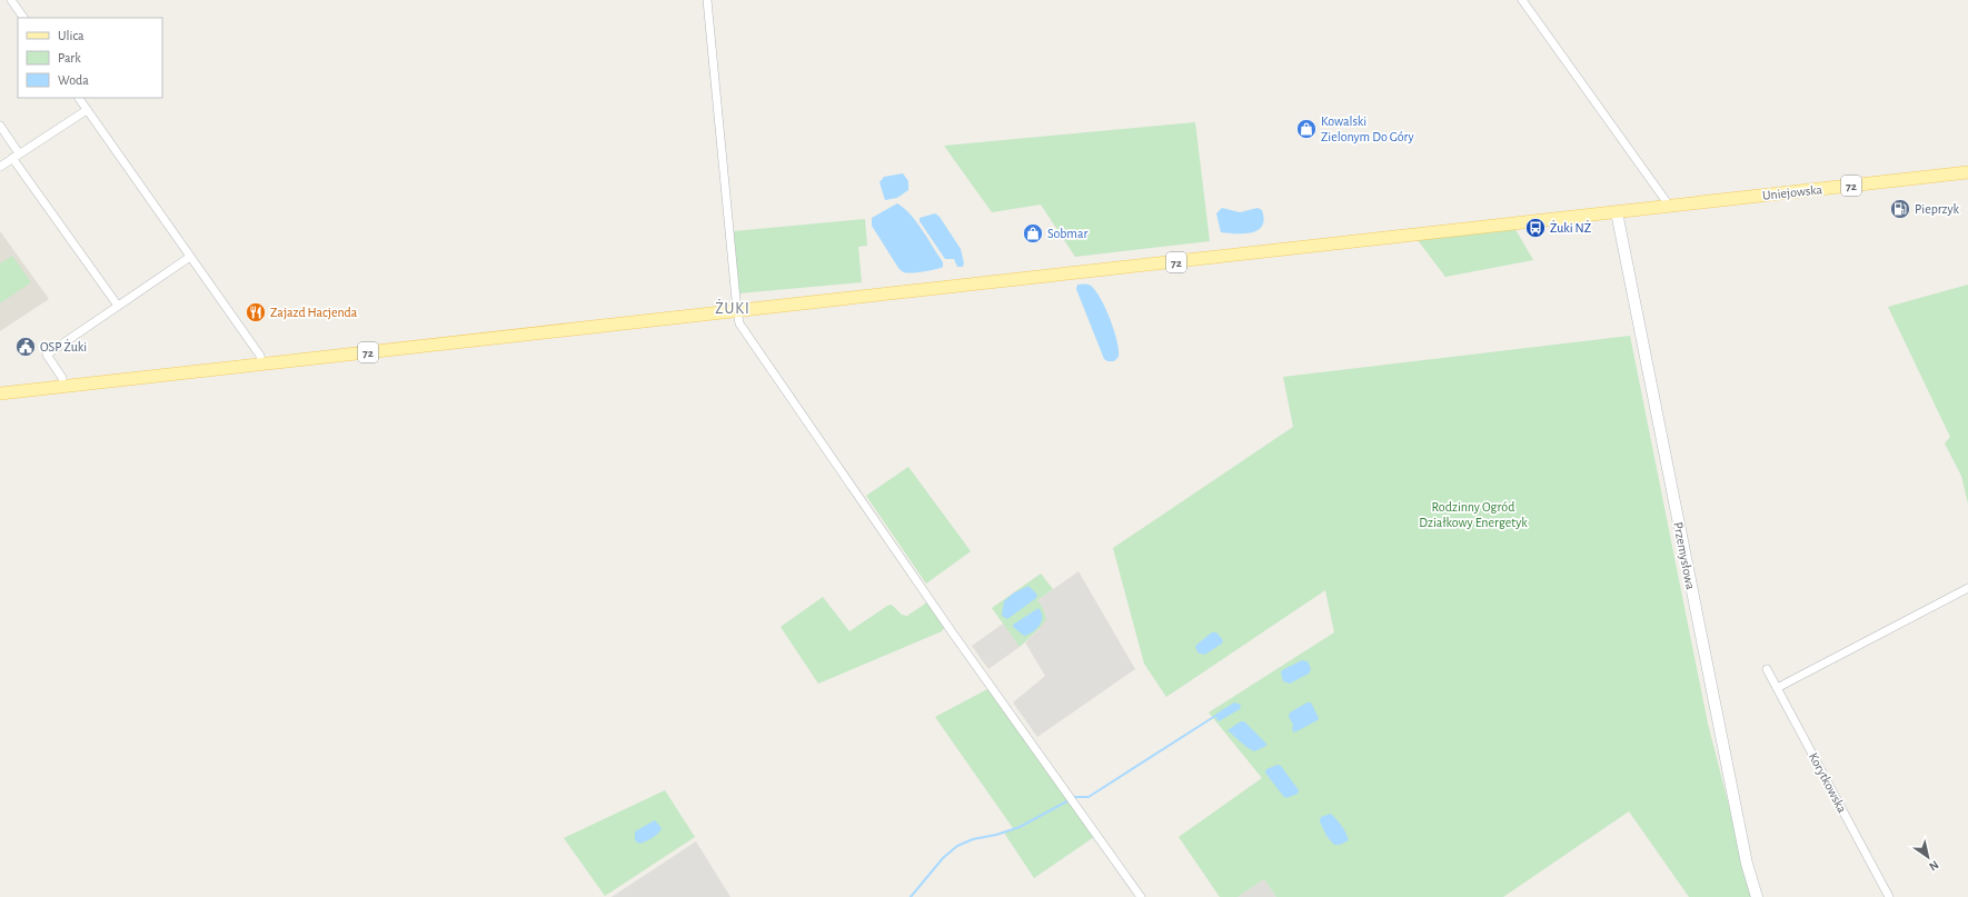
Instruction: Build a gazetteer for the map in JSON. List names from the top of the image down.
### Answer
{
  "streets": {
    "main road": ["72", "Uniejowska", "Przemysłowa"],
    "street": ["Korytkowska"]
  },
  "crossings": [
    ["72", "Uniejowska"],
    ["72", "Przemysłowa"],
    ["Uniejowska", "Przemysłowa"]
  ],
  "districts": ["ŻUKI"],
  "parks": ["Rodzinny Ogród Działkowy Energetyk"],
  "places": {
    "shop": ["Kowalski Zielonym Do Góry", "Sobmar"],
    "fuel station": ["Pieprzyk"],
    "bus stop": ["Żuki NŻ"],
    "restaurant": ["Zajazd Hacjenda"],
    "public building": ["OSP Żuki"]
  },
  "legend": ["Ulica", "Park", "Woda"],
  "north": "bottom right"
}
